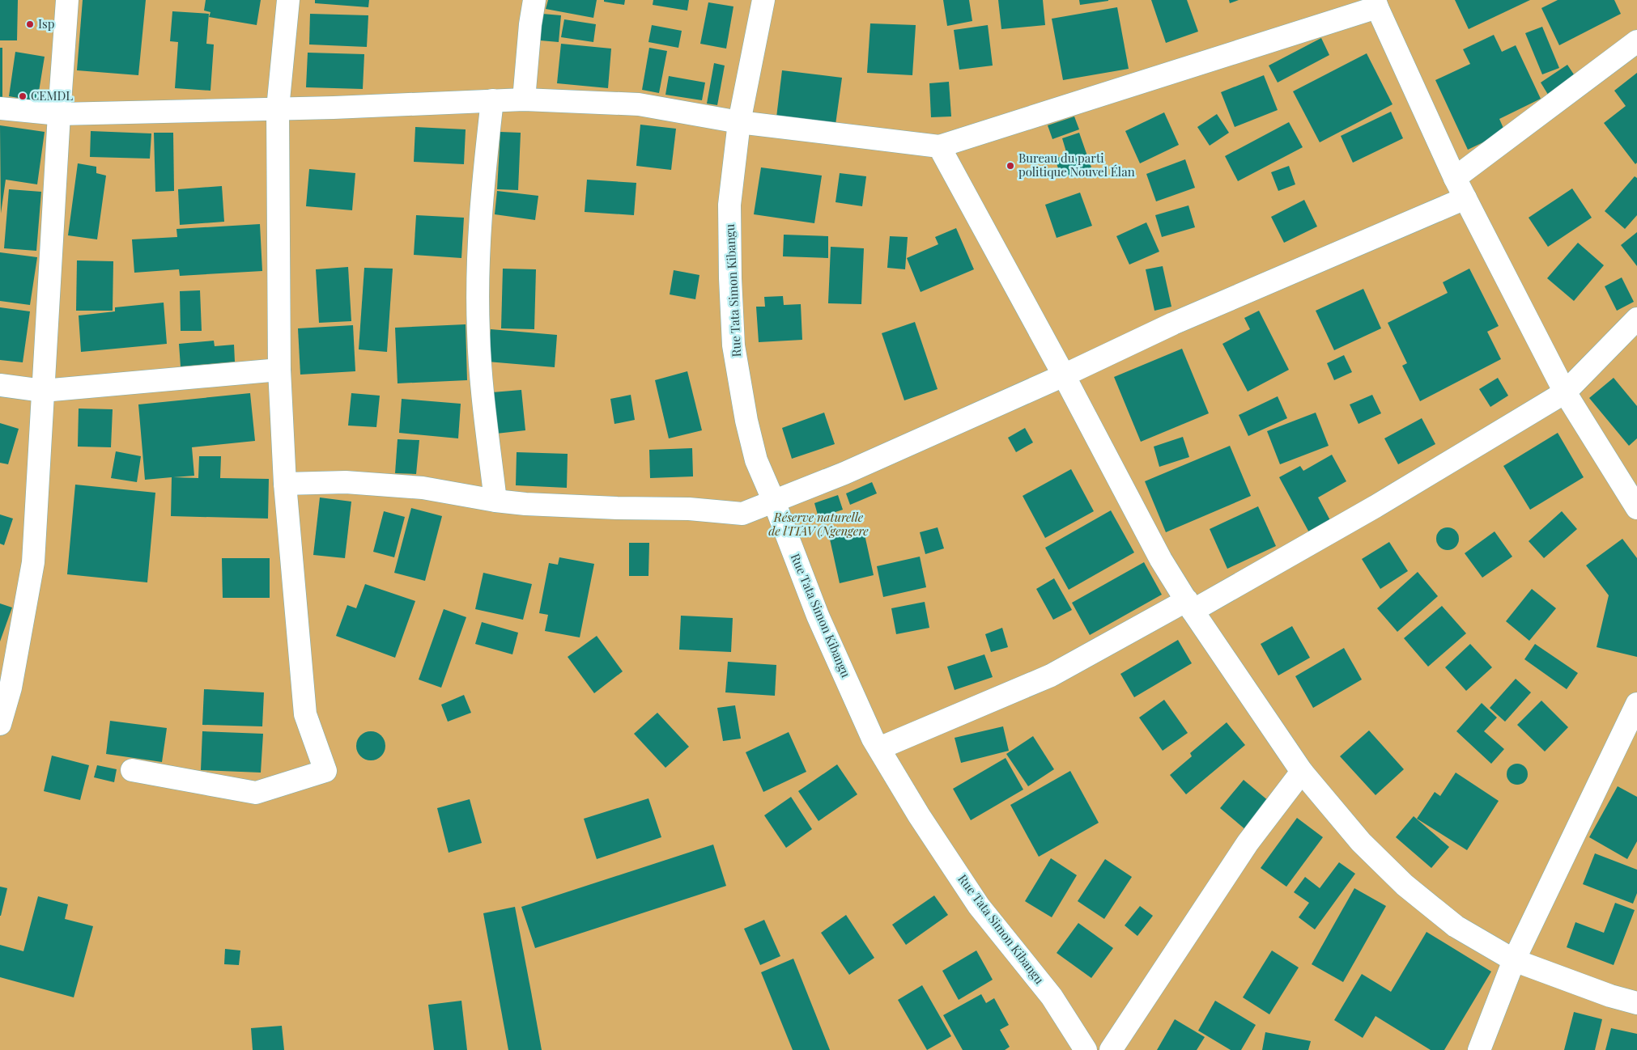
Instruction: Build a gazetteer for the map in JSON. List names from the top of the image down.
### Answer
{
  "streets": {
    "street": ["Rue Tata Simon Kibangu"]
  },
  "parks": ["Réserve naturelle de l'ITAV (Ngengere"],
  "places": ["Isp", "CEMDL", "Bureau du parti politique Nouvel Élan"]
}
